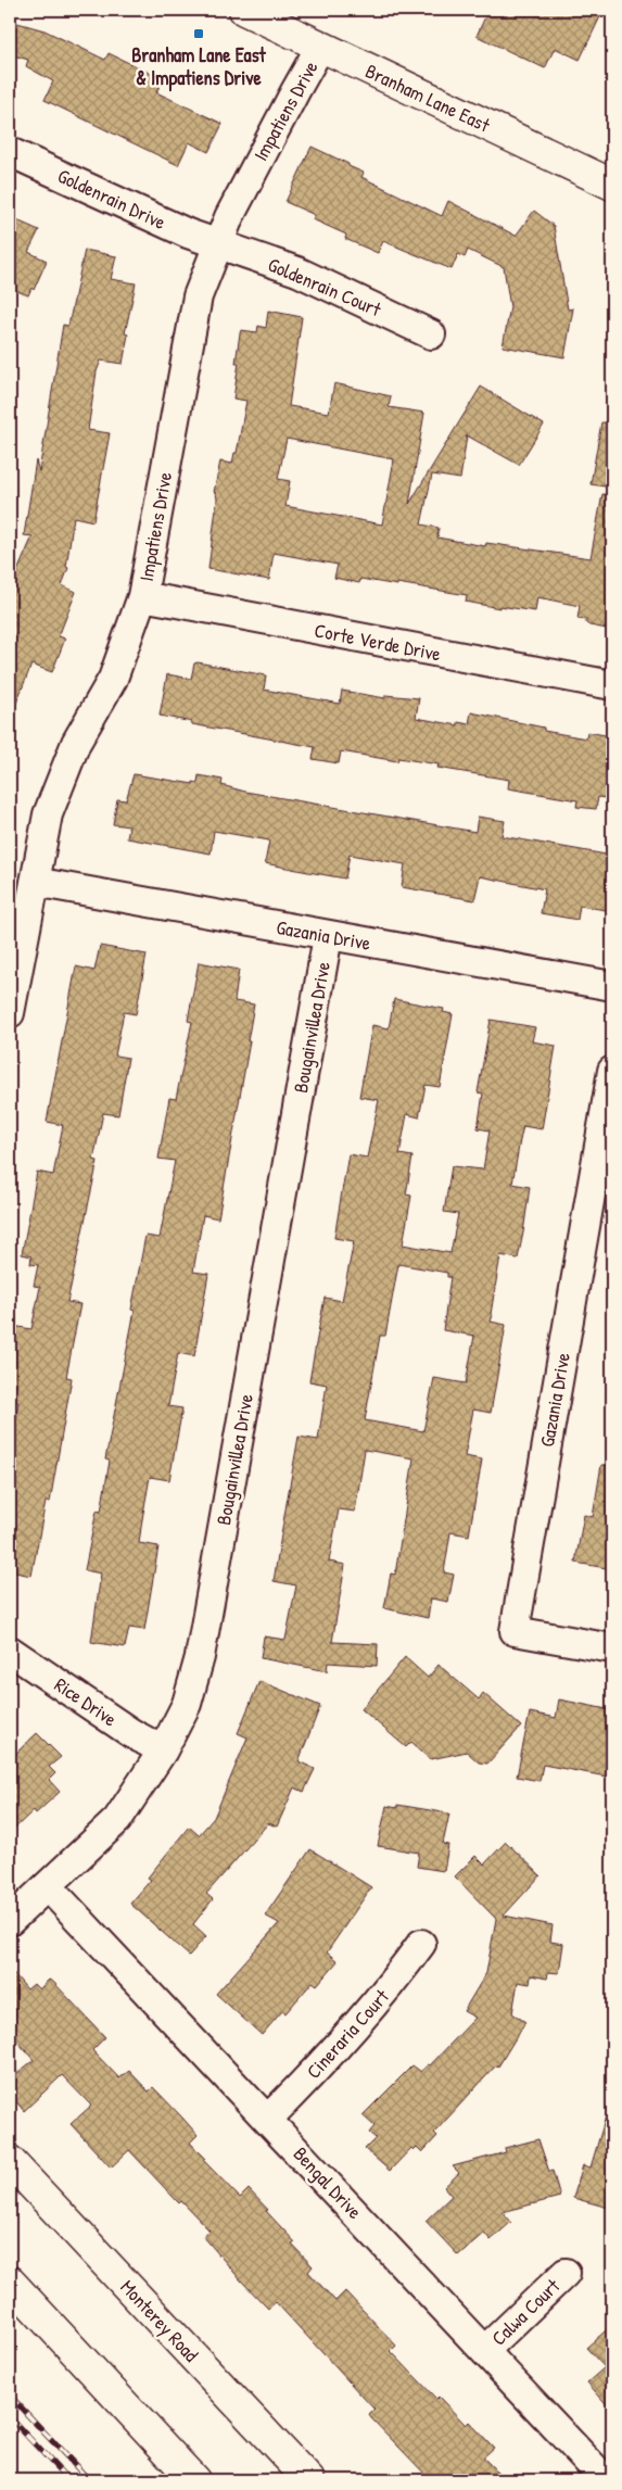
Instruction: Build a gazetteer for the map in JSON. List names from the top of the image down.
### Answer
{
  "streets": {
    "main road": ["Branham Lane East", "Monterey Road"],
    "street": [
      "Impatiens Drive",
      "Goldenrain Drive",
      "Goldenrain Court",
      "Corte Verde Drive",
      "Gazania Drive",
      "Bougainvillea Drive",
      "Rice Drive",
      "Cineraria Court",
      "Bengal Drive",
      "Calwa Court"
    ]
  },
  "crossings": [
    ["Branham Lane East", "Impatiens Drive"],
    ["Impatiens Drive", "Goldenrain Drive"],
    ["Impatiens Drive", "Goldenrain Court"],
    ["Impatiens Drive", "Corte Verde Drive"],
    ["Impatiens Drive", "Gazania Drive"],
    ["Goldenrain Drive", "Goldenrain Court"],
    ["Gazania Drive", "Bougainvillea Drive"],
    ["Bougainvillea Drive", "Rice Drive"],
    ["Bougainvillea Drive", "Bengal Drive"],
    ["Cineraria Court", "Bengal Drive"],
    ["Bengal Drive", "Calwa Court"]
  ],
  "places": {
    "transit": ["Branham Lane East & Impatiens Drive"]
  }
}
